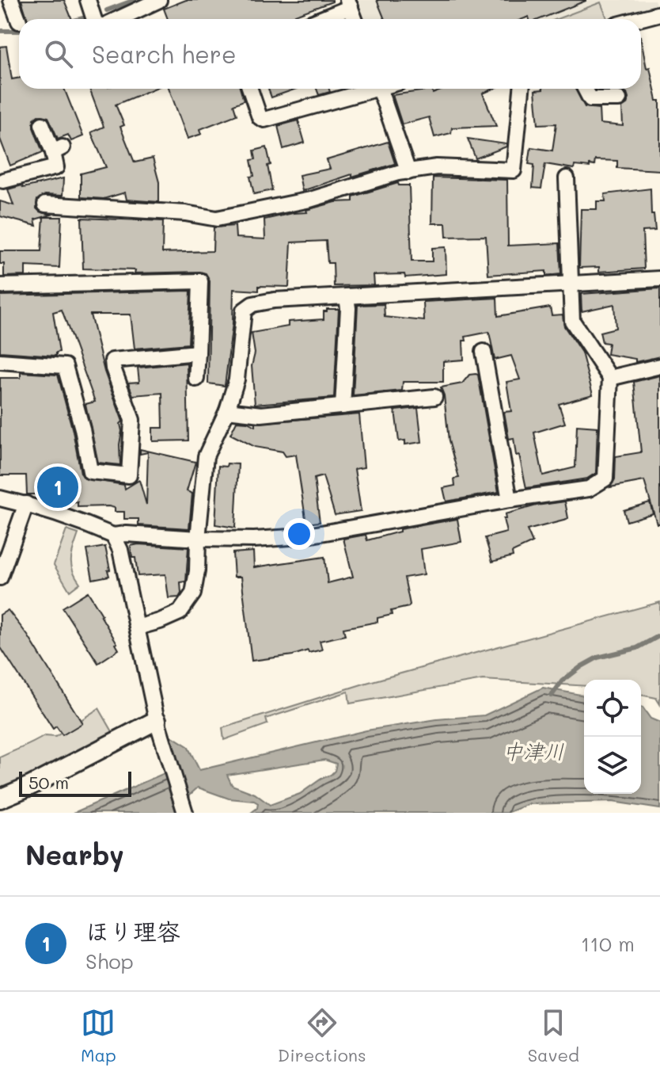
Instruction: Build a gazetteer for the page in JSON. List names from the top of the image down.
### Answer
{
  "water": ["中津川"],
  "scale_bar": "50 m",
  "page": {
    "search": "Search here",
    "pins": "1",
    "scale": "50 m",
    "heading": "Nearby",
    "list": [
      {
        "mark": "1",
        "name": "ほり理容",
        "note": "Shop",
        "value": "110 m"
      }
    ],
    "nav": ["Map", "Directions", "Saved"]
  }
}
